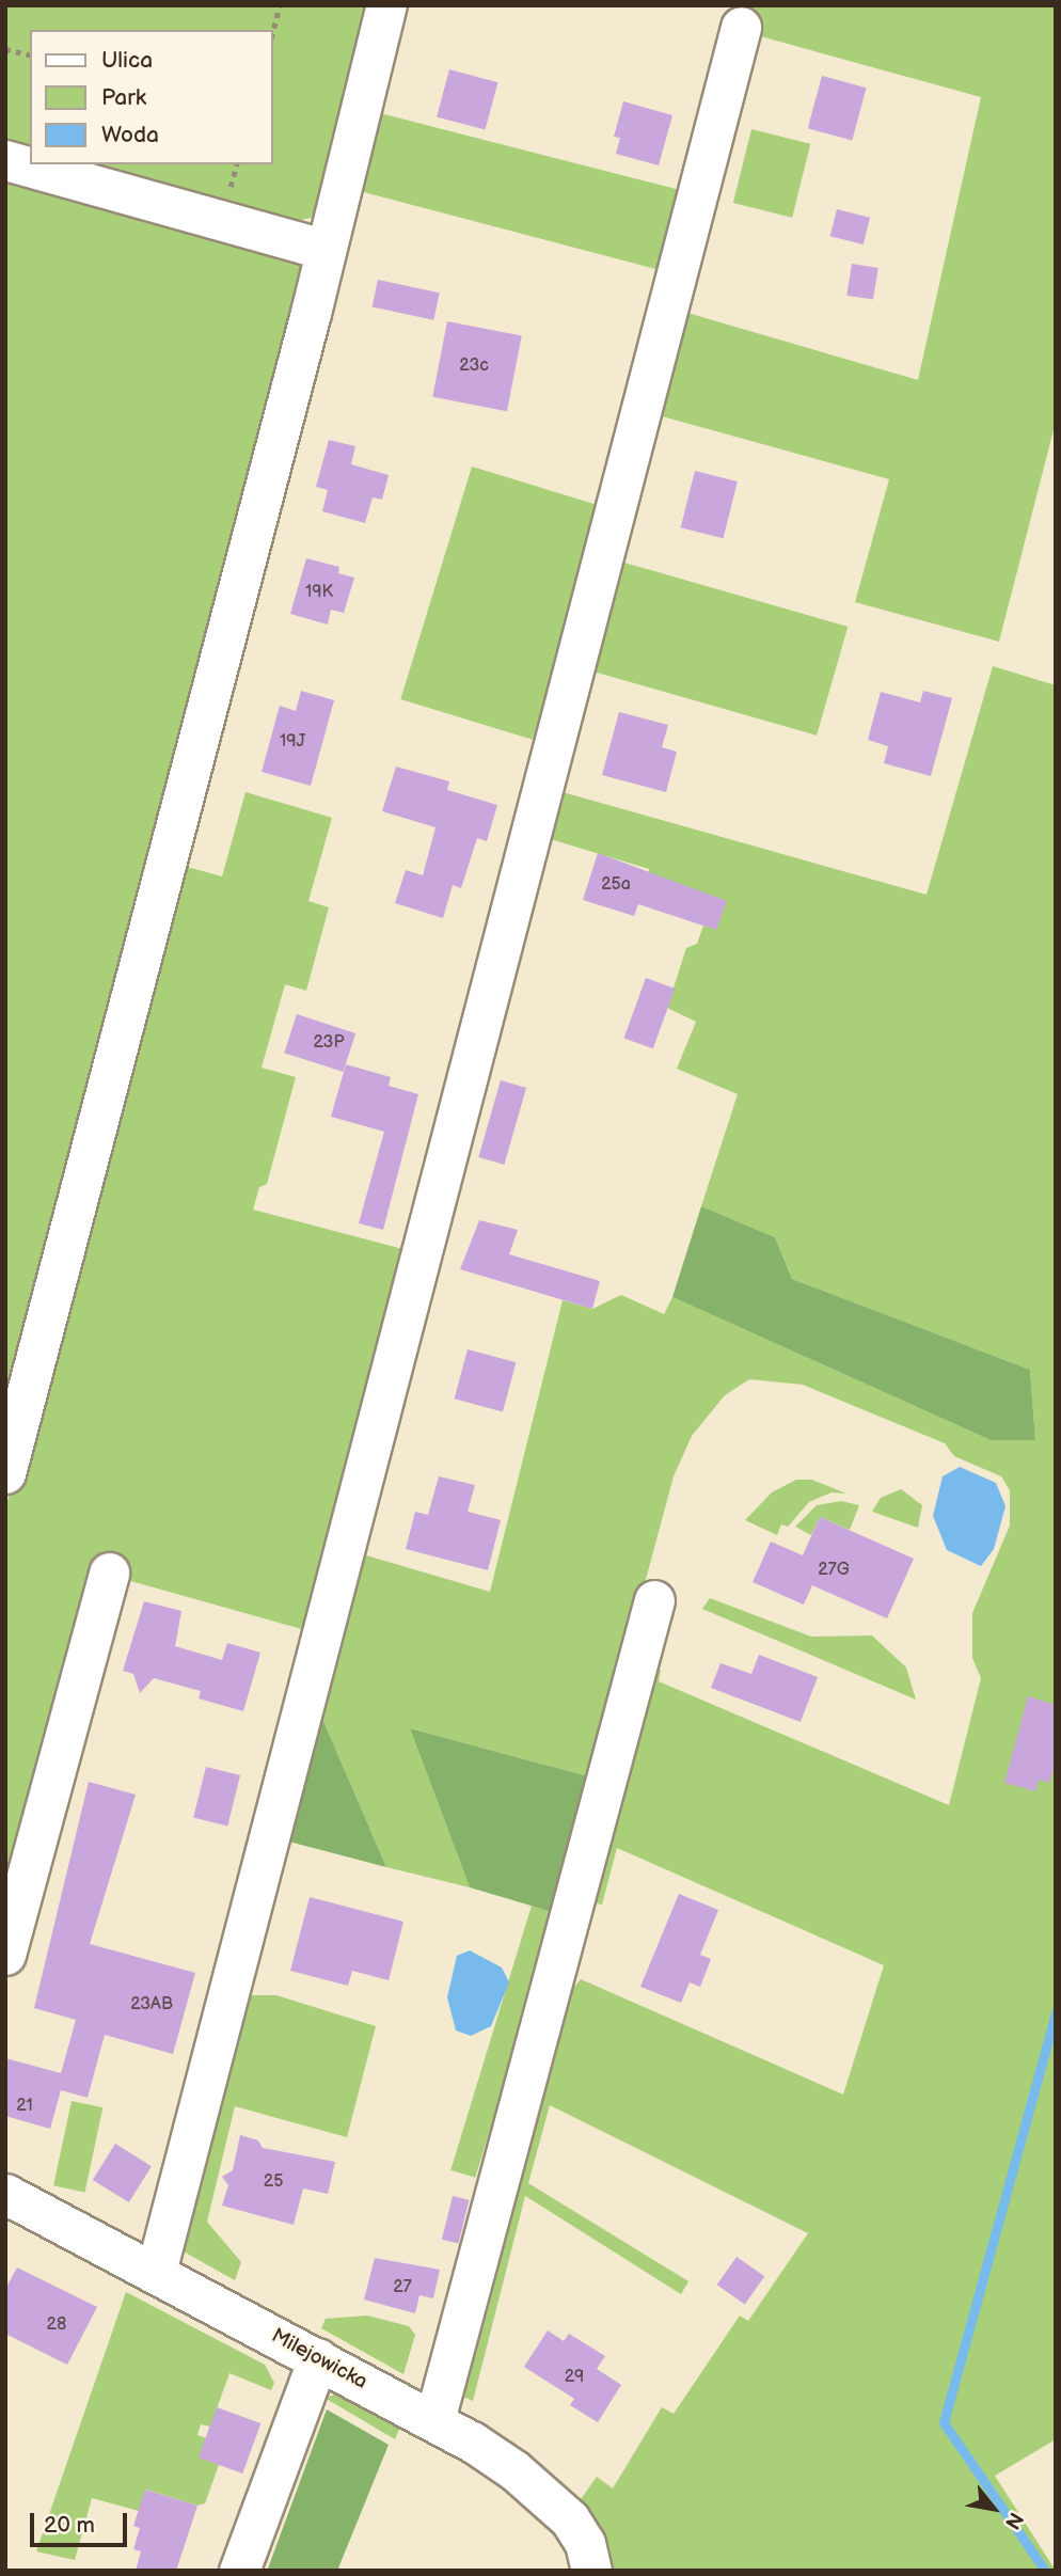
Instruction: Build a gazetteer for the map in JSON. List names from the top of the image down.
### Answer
{
  "streets": {
    "street": ["Milejowicka"]
  },
  "house_numbers": [
    "23c",
    "19K",
    "19J",
    "25a",
    "23P",
    "27G",
    "23AB",
    "21",
    "25",
    "27",
    "28",
    "29"
  ],
  "legend": ["Ulica", "Park", "Woda"],
  "scale_bar": "20 m",
  "north": "bottom right"
}
